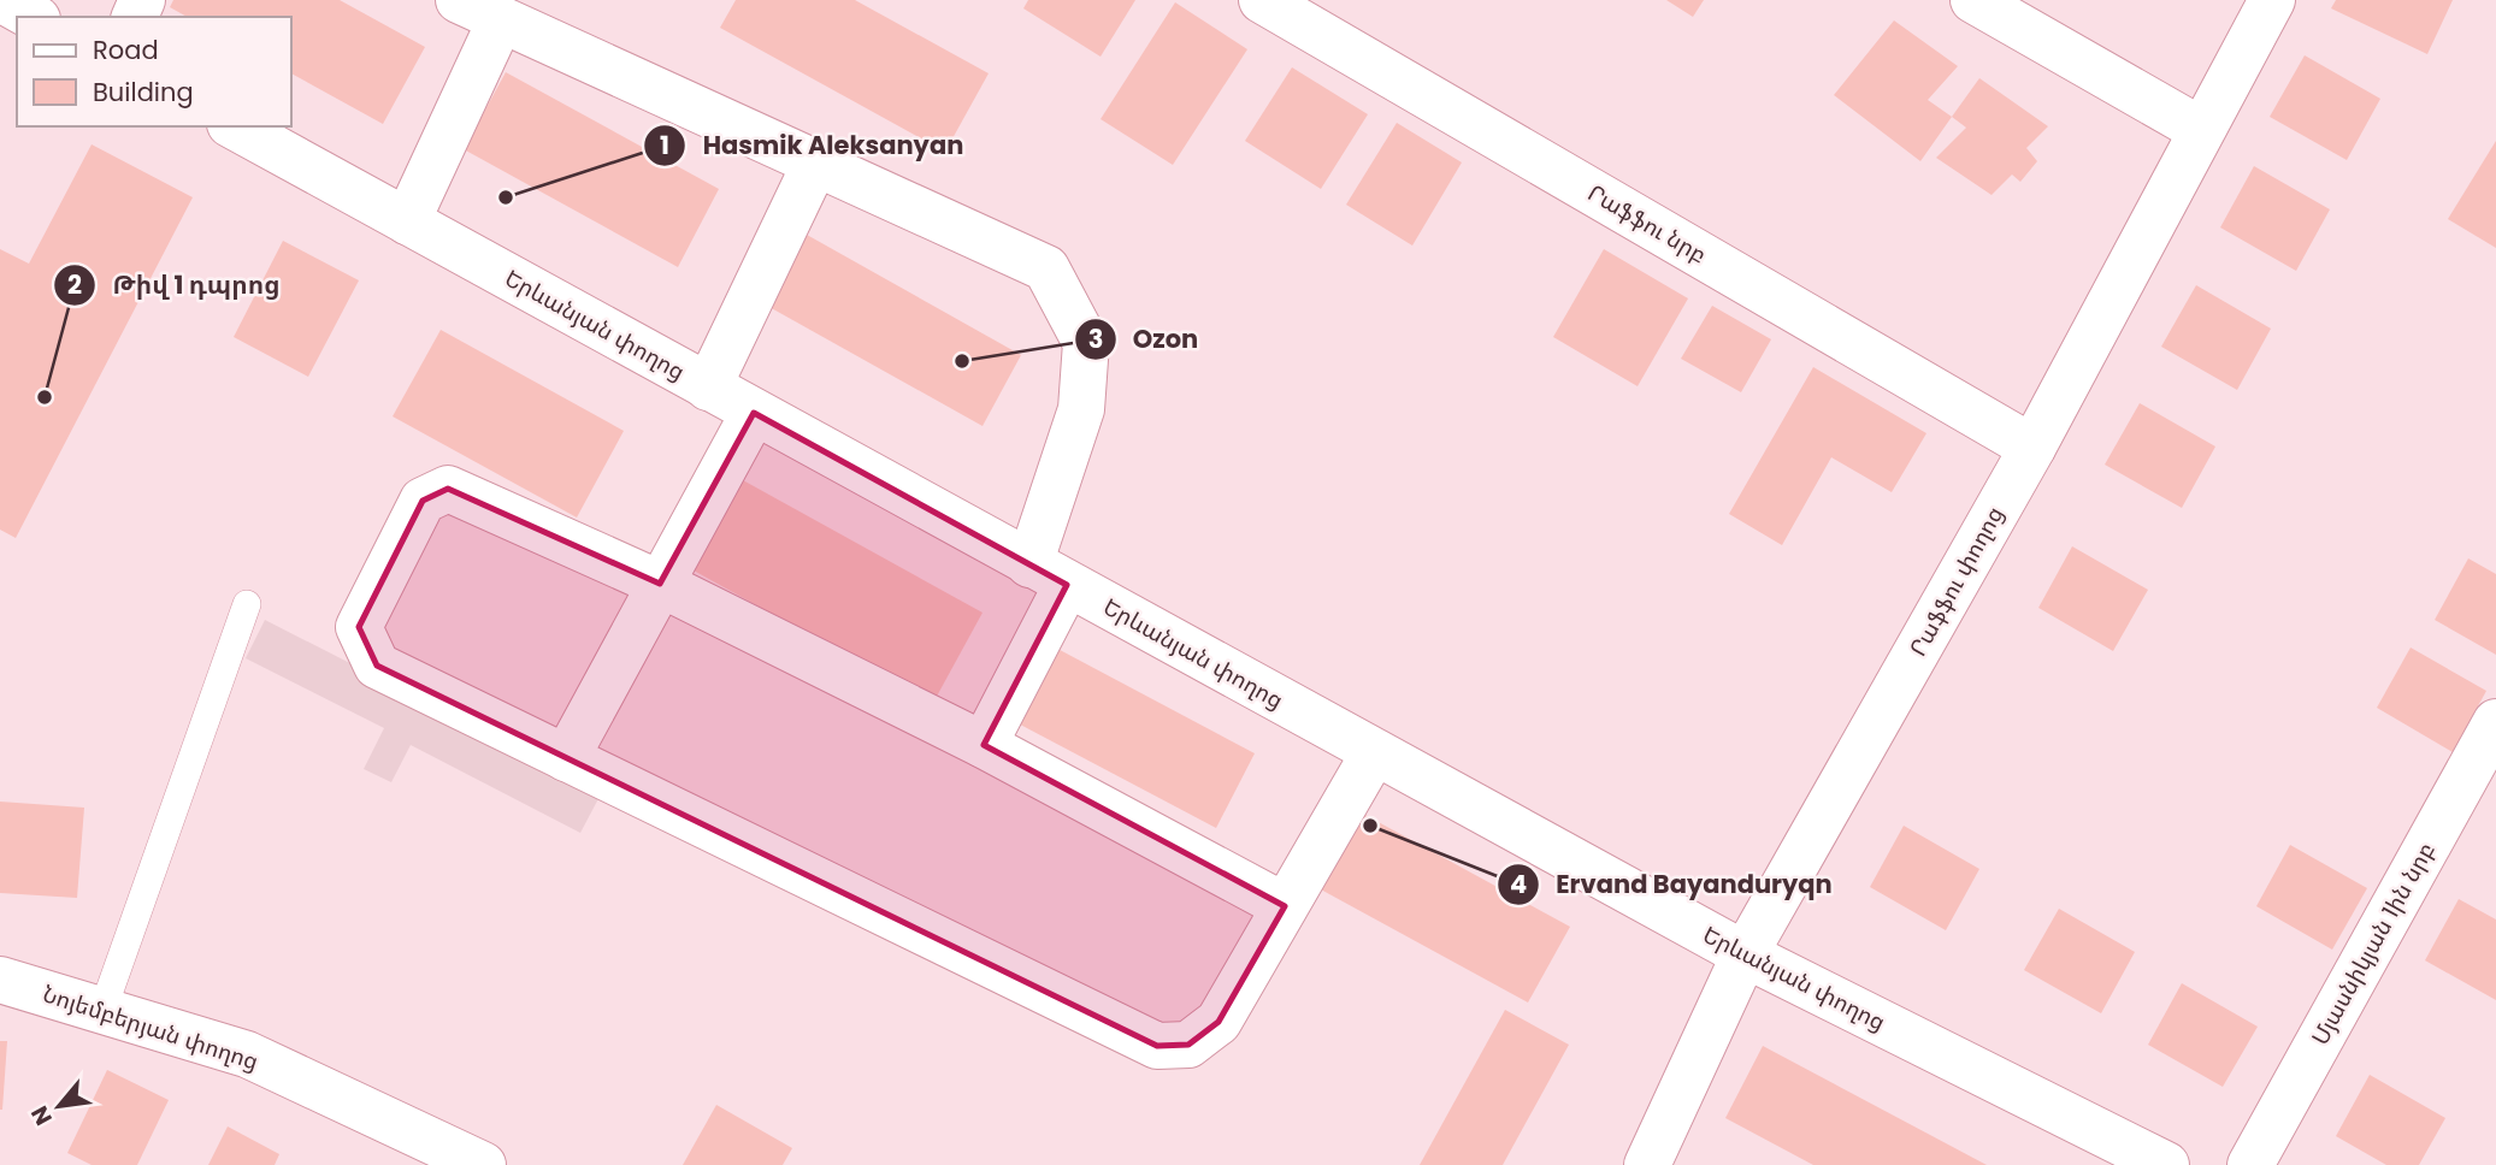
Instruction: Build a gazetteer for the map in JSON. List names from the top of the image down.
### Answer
{
  "streets": {
    "street": [
      "Րաֆֆու նրբ",
      "Երևանյան փողոց",
      "Րաֆֆու փողոց",
      "Մյասնիկյան 1ին նրբ",
      "Նոյեմբերյան փողոց"
    ]
  },
  "crossings": [
    ["Րաֆֆու նրբ", "Րաֆֆու փողոց"],
    ["Երևանյան փողոց", "Րաֆֆու փողոց"]
  ],
  "places": [
    "Hasmik Aleksanyan",
    "Ozon",
    "Թիվ 1 դպրոց",
    "Ervand Bayanduryqn"
  ],
  "legend": ["Road", "Building"],
  "north": "bottom left"
}
